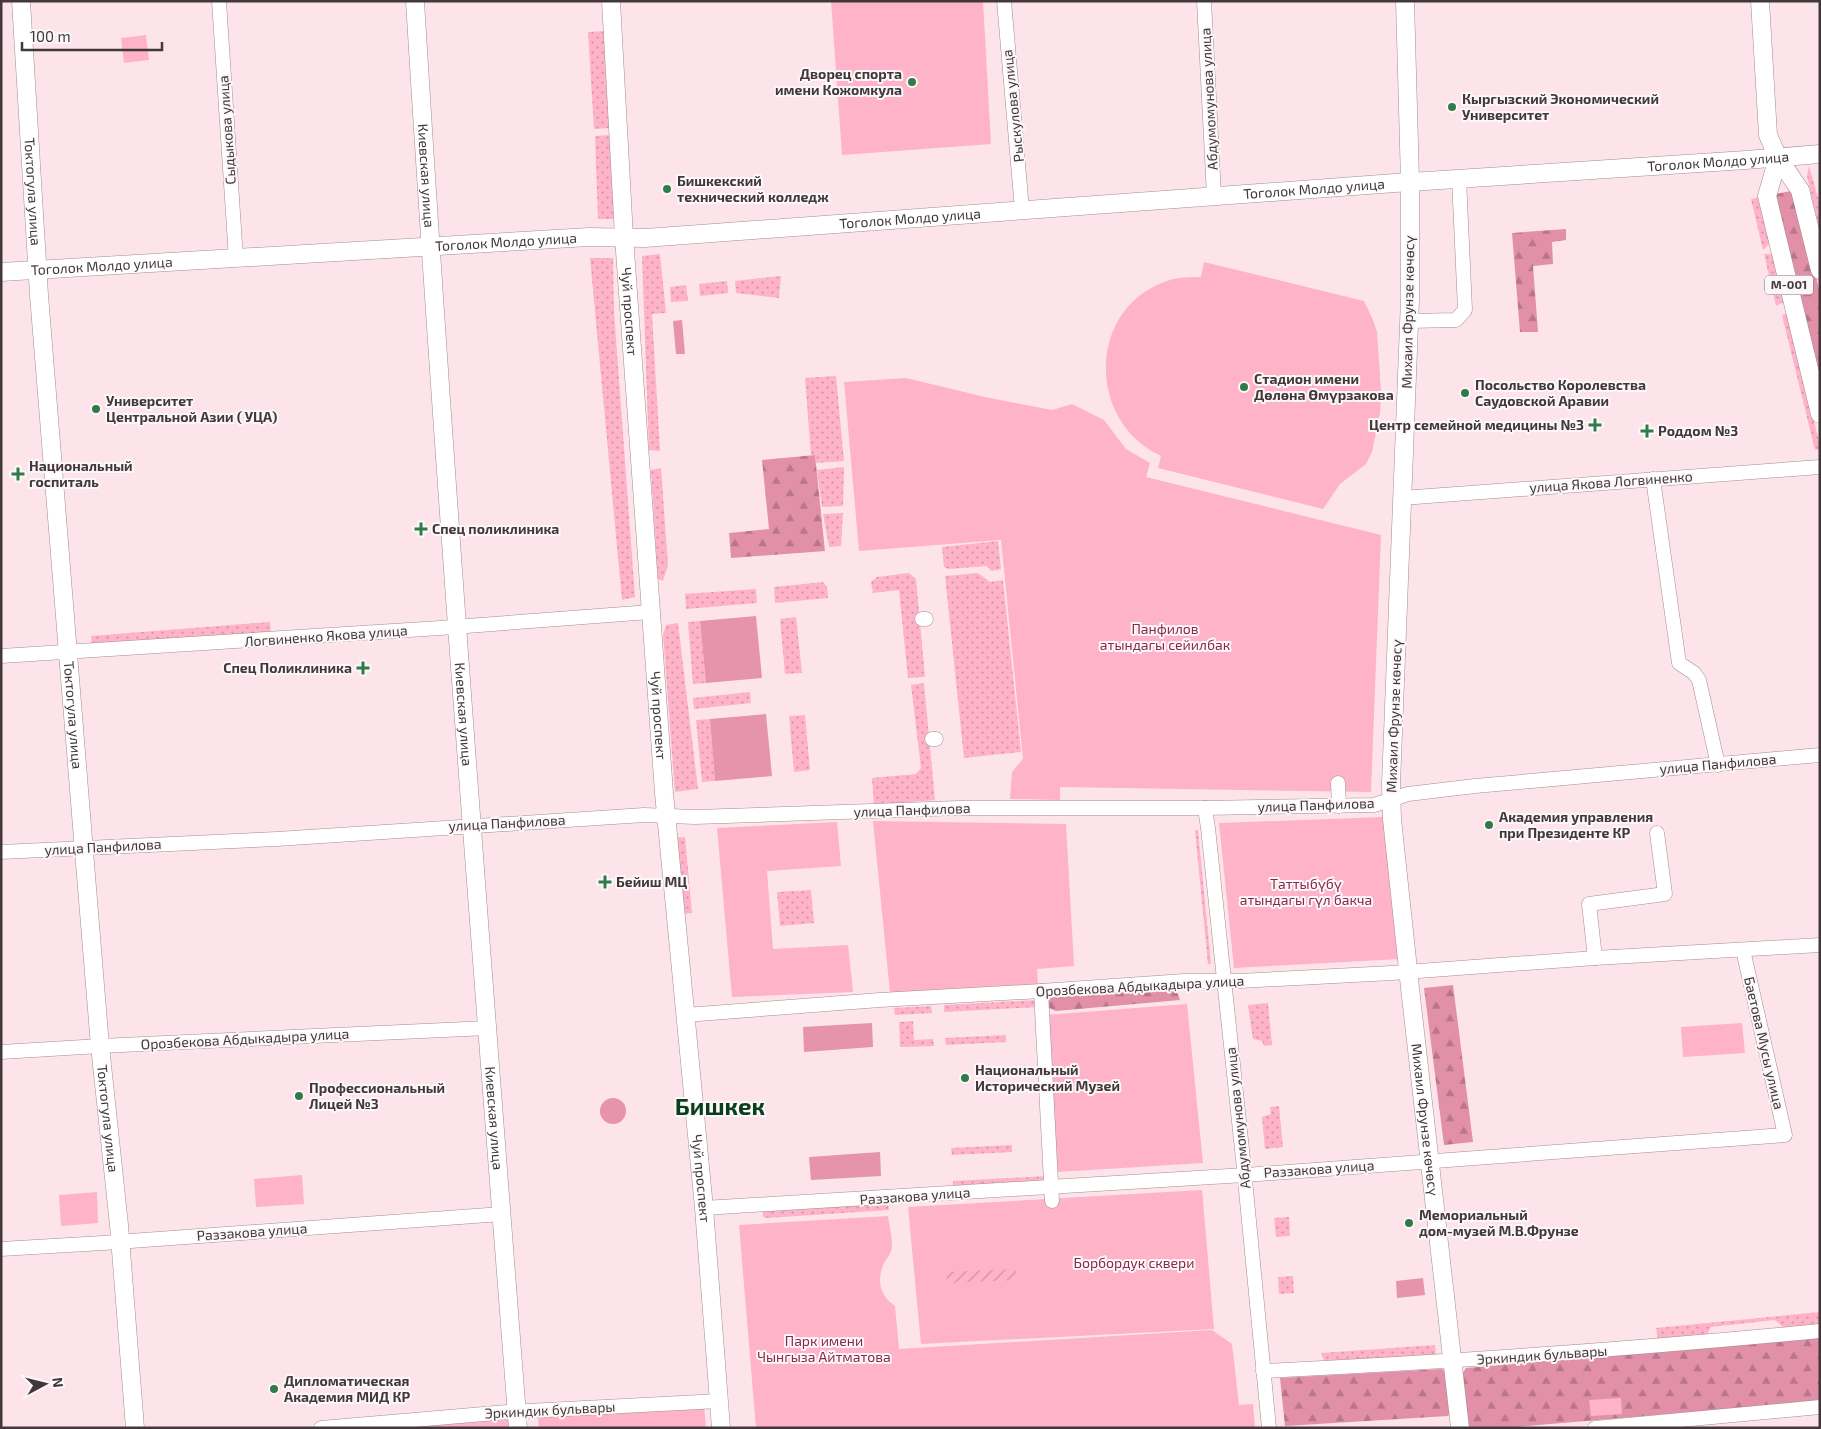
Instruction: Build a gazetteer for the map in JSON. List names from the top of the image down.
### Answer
{
  "streets": {
    "main road": [
      "Тоголок Молдо улица",
      "Киевская улица",
      "Токтогула улица",
      "М-001",
      "Чуй проспект",
      "Михаил Фрунзе көчөсү"
    ],
    "street": [
      "Абдумомунова улица",
      "Рыскулова улица",
      "Сыдыкова улица",
      "улица Якова Логвиненко",
      "Логвиненко Якова улица",
      "улица Панфилова",
      "Орозбекова Абдыкадыра улица",
      "Баетова Мусы улица",
      "Раззакова улица",
      "Эркиндик бульвары"
    ]
  },
  "crossings": [
    ["Абдумомунова улица", "Тоголок Молдо улица"],
    ["Абдумомунова улица", "улица Панфилова"],
    ["Абдумомунова улица", "Орозбекова Абдыкадыра улица"],
    ["Абдумомунова улица", "Раззакова улица"],
    ["Абдумомунова улица", "Эркиндик бульвары"],
    ["Рыскулова улица", "Тоголок Молдо улица"],
    ["Сыдыкова улица", "Тоголок Молдо улица"],
    ["Тоголок Молдо улица", "Киевская улица"],
    ["Тоголок Молдо улица", "Токтогула улица"],
    ["Тоголок Молдо улица", "М-001"],
    ["Тоголок Молдо улица", "Чуй проспект"],
    ["Тоголок Молдо улица", "Михаил Фрунзе көчөсү"],
    ["Киевская улица", "Логвиненко Якова улица"],
    ["Киевская улица", "улица Панфилова"],
    ["Киевская улица", "Орозбекова Абдыкадыра улица"],
    ["Киевская улица", "Раззакова улица"],
    ["Киевская улица", "Эркиндик бульвары"],
    ["Токтогула улица", "Логвиненко Якова улица"],
    ["Токтогула улица", "улица Панфилова"],
    ["Токтогула улица", "Орозбекова Абдыкадыра улица"],
    ["Токтогула улица", "Раззакова улица"],
    ["Чуй проспект", "Логвиненко Якова улица"],
    ["Чуй проспект", "улица Панфилова"],
    ["Чуй проспект", "Орозбекова Абдыкадыра улица"],
    ["Чуй проспект", "Раззакова улица"],
    ["Чуй проспект", "Эркиндик бульвары"],
    ["Михаил Фрунзе көчөсү", "улица Якова Логвиненко"],
    ["Михаил Фрунзе көчөсү", "улица Панфилова"],
    ["Михаил Фрунзе көчөсү", "Орозбекова Абдыкадыра улица"],
    ["Михаил Фрунзе көчөсү", "Раззакова улица"],
    ["Михаил Фрунзе көчөсү", "Эркиндик бульвары"],
    ["Орозбекова Абдыкадыра улица", "Баетова Мусы улица"],
    ["Баетова Мусы улица", "Раззакова улица"]
  ],
  "districts": ["Бишкек"],
  "parks": [
    "Панфилов атындагы сейилбак",
    "Таттыбүбү атындагы гүл бакча",
    "Борбордук сквери",
    "Парк имени Чынгыза Айтматова"
  ],
  "places": {
    "other": [
      "Дворец спорта имени Кожомкула",
      "Кыргызский Экономический Университет",
      "Бишкекский технический колледж",
      "Стадион имени Дөлөна Өмүрзакова",
      "Посольство Королевства Саудовской Аравии",
      "Университет Центральной Азии ( УЦА)",
      "Академия управления при Президенте КР",
      "Национальный Исторический Музей",
      "Профессиональный Лицей №3",
      "Мемориальный дом-музей М.В.Фрунзе",
      "Дипломатическая Академия МИД КР"
    ],
    "health": [
      "Центр семейной медицины №3",
      "Роддом №3",
      "Национальный госпиталь",
      "Спец поликлиника",
      "Спец Поликлиника",
      "Бейиш МЦ"
    ]
  },
  "scale_bar": "100 m",
  "north": "right"
}
